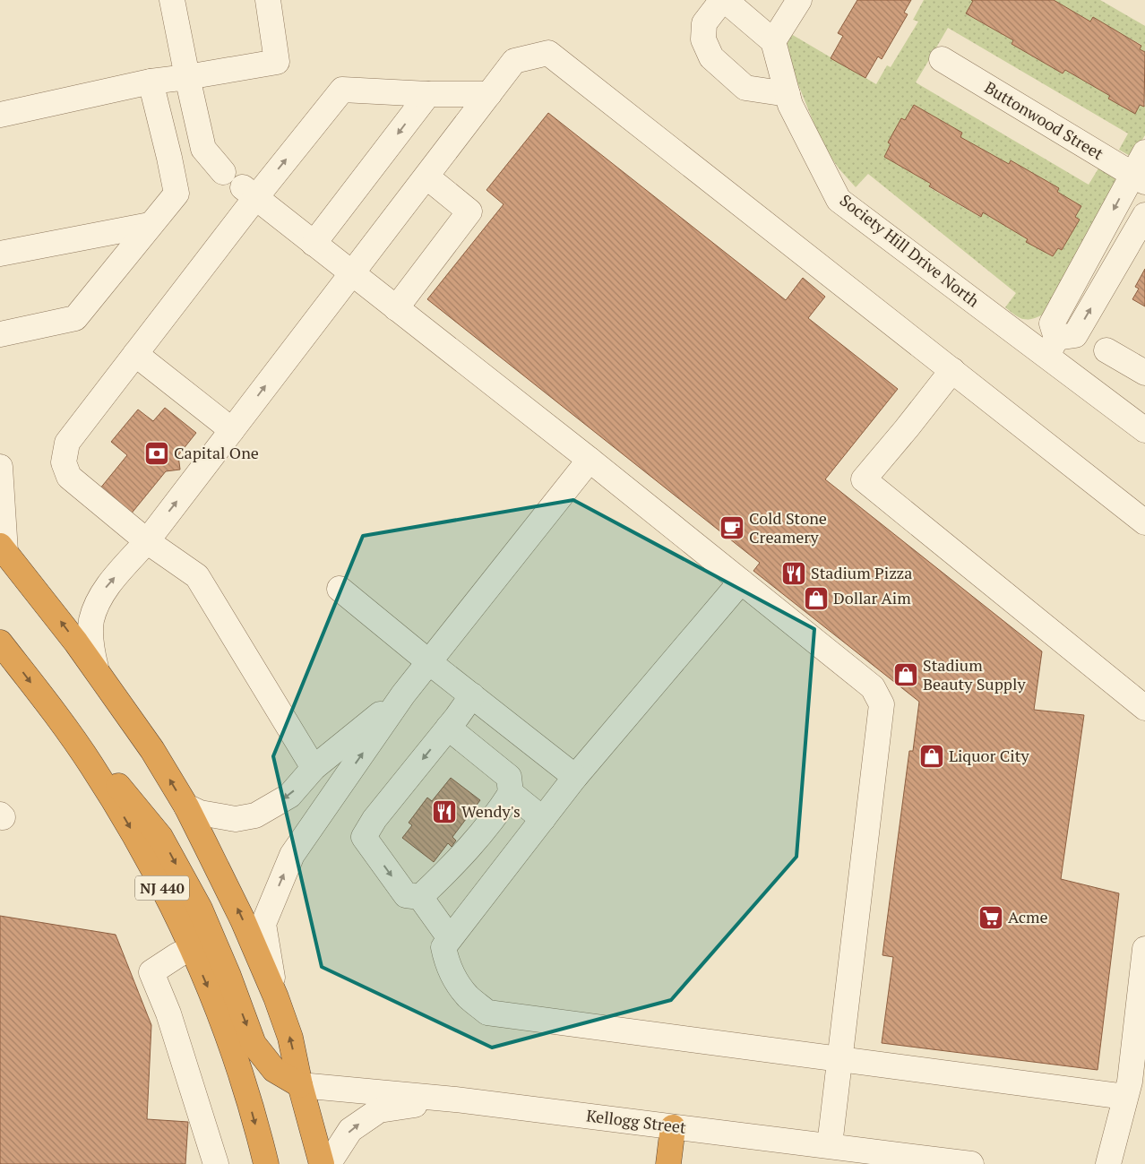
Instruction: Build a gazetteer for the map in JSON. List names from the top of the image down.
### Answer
{
  "streets": {
    "highway": ["NJ 440"],
    "street": ["Buttonwood Street", "Society Hill Drive North", "Kellogg Street"]
  },
  "places": {
    "bank": ["Capital One"],
    "cafe": ["Cold Stone Creamery"],
    "restaurant": ["Stadium Pizza", "Wendy's"],
    "shop": ["Dollar Aim", "Stadium Beauty Supply", "Liquor City"],
    "supermarket": ["Acme"]
  }
}
